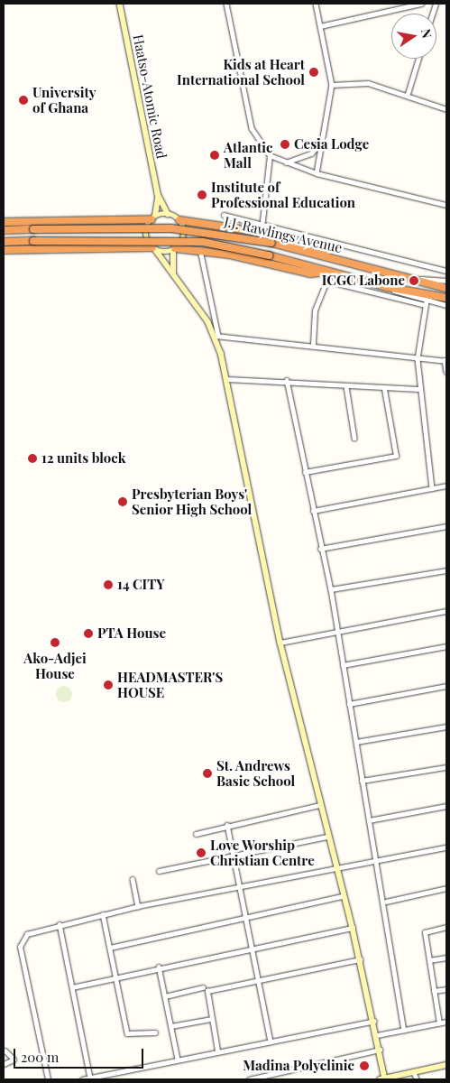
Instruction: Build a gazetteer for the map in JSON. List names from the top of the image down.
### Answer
{
  "streets": {
    "highway": ["J.J. Rawlings Avenue"],
    "street": ["Haatso-Atomic Road"]
  },
  "places": [
    "Kids at Heart International School",
    "University of Ghana",
    "Cesia Lodge",
    "Atlantic Mall",
    "Institute of Professional Education",
    "ICGC Labone",
    "12 units block",
    "Presbyterian Boys' Senior High School",
    "14 CITY",
    "PTA House",
    "Ako-Adjei House",
    "HEADMASTER'S HOUSE",
    "St. Andrews Basic School",
    "Love Worship Christian Centre",
    "Madina Polyclinic"
  ],
  "scale_bar": "200 m",
  "north": "right"
}
